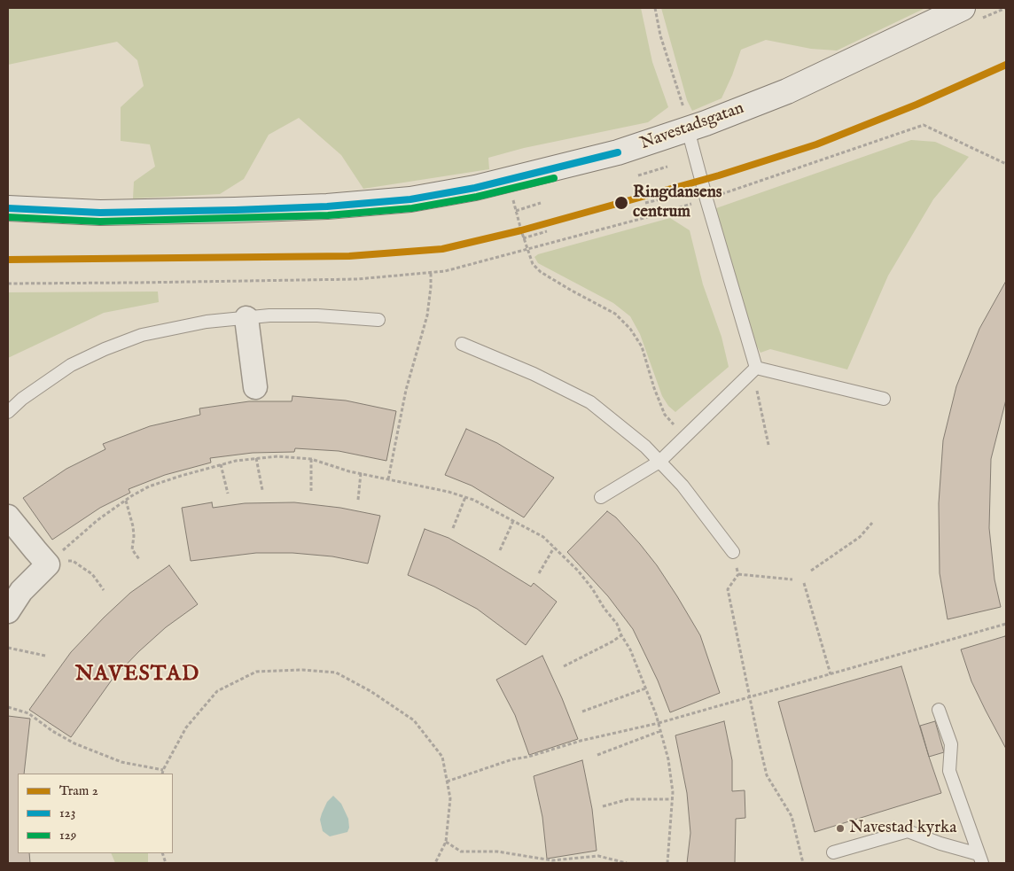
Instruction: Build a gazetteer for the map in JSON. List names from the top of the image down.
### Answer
{
  "streets": {
    "street": ["Navestadsgatan"]
  },
  "districts": ["NAVESTAD"],
  "places": ["Ringdansens centrum", "Navestad kyrka"],
  "lines": ["tram line 2", "transit line 123", "transit line 129"],
  "legend": ["Tram 2", "123", "129"]
}
